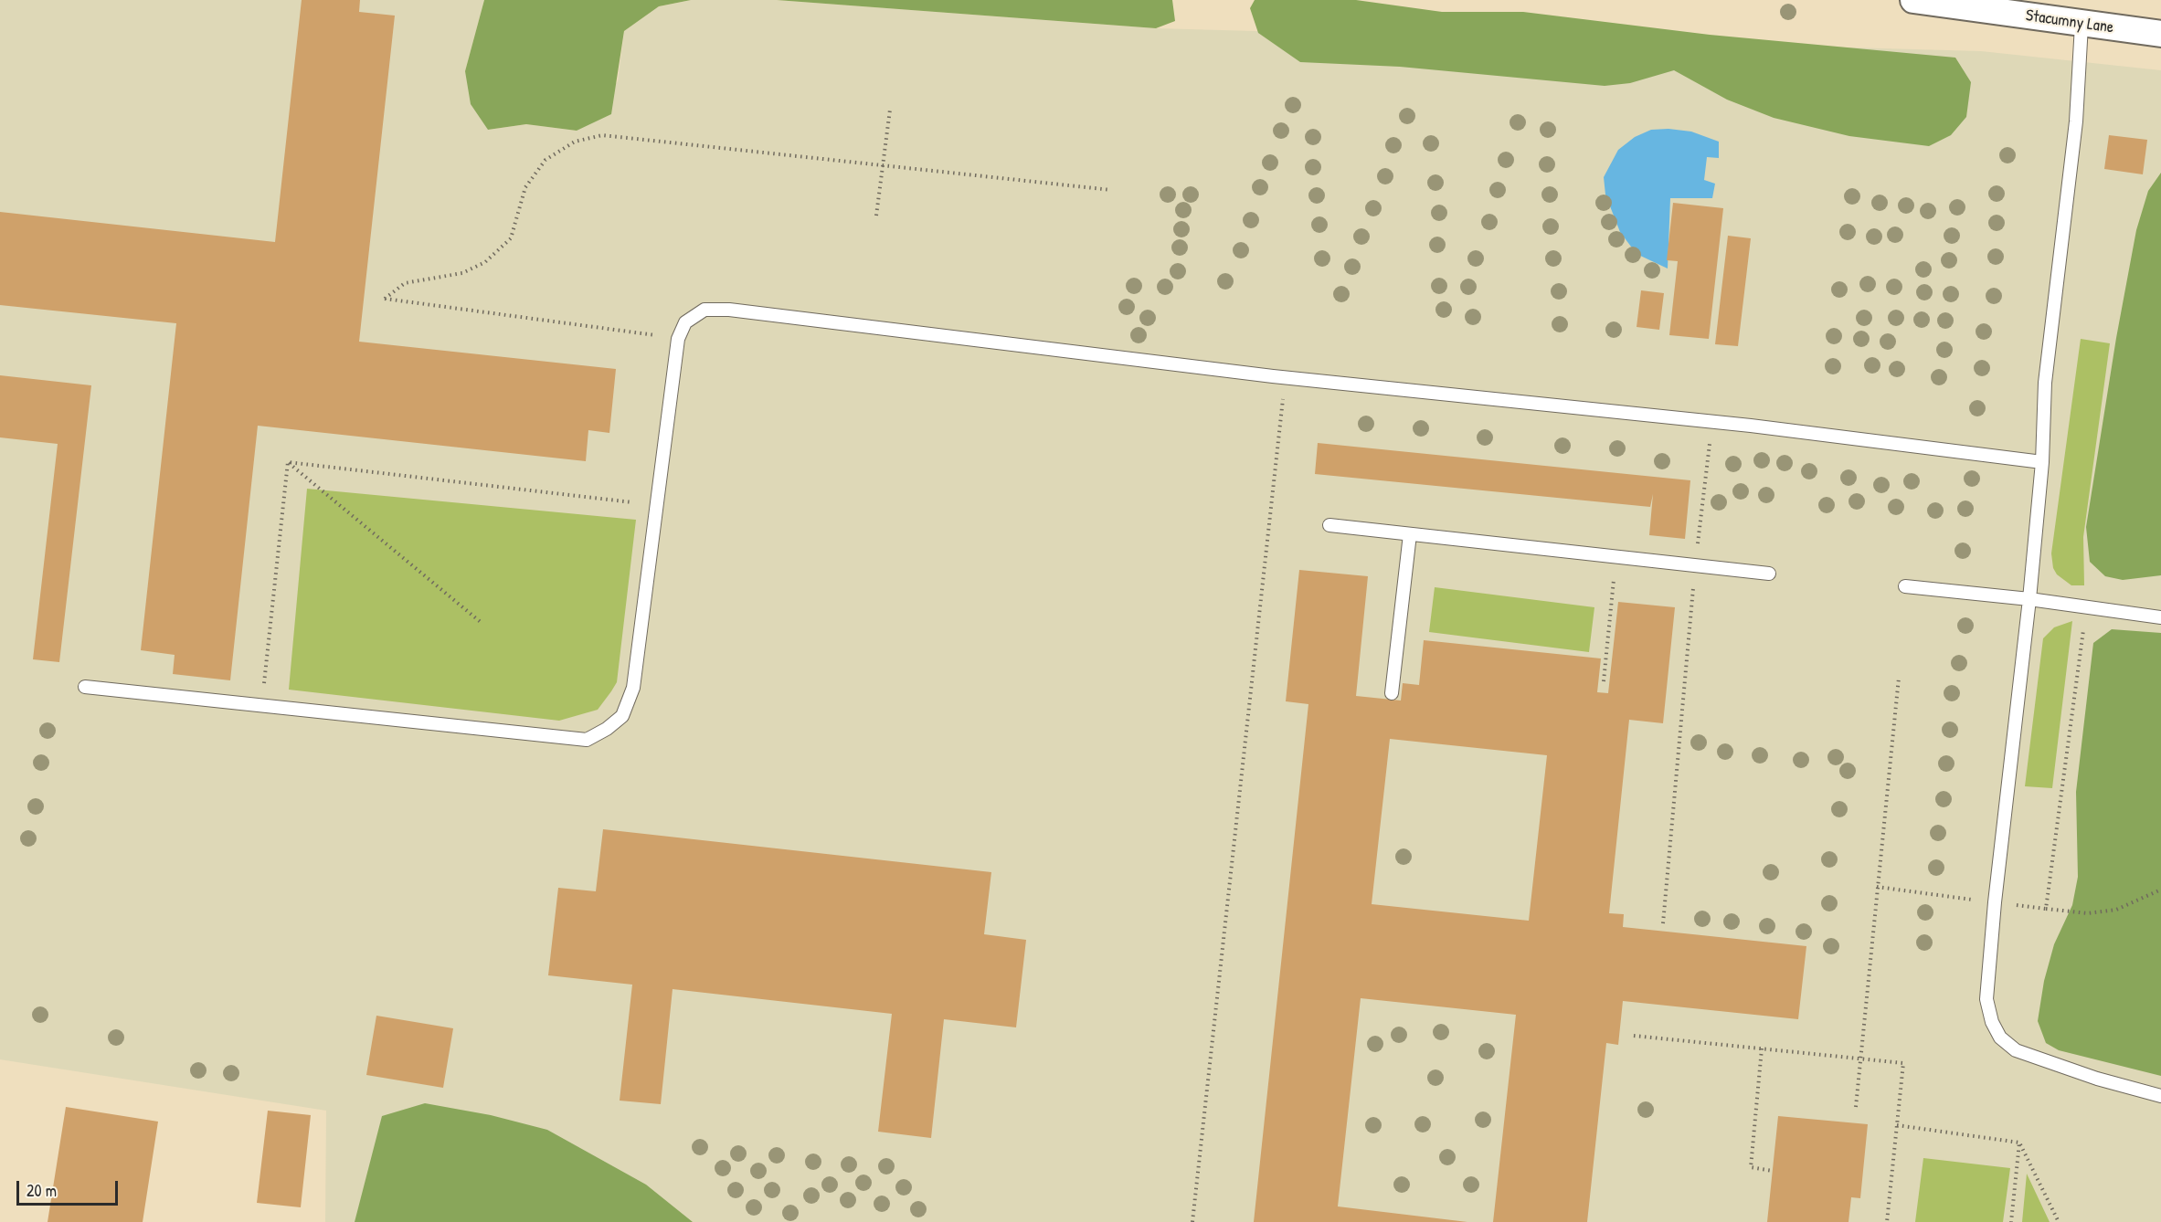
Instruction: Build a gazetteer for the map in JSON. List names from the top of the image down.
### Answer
{
  "streets": {
    "street": ["Stacumny Lane"]
  },
  "scale_bar": "20 m"
}
